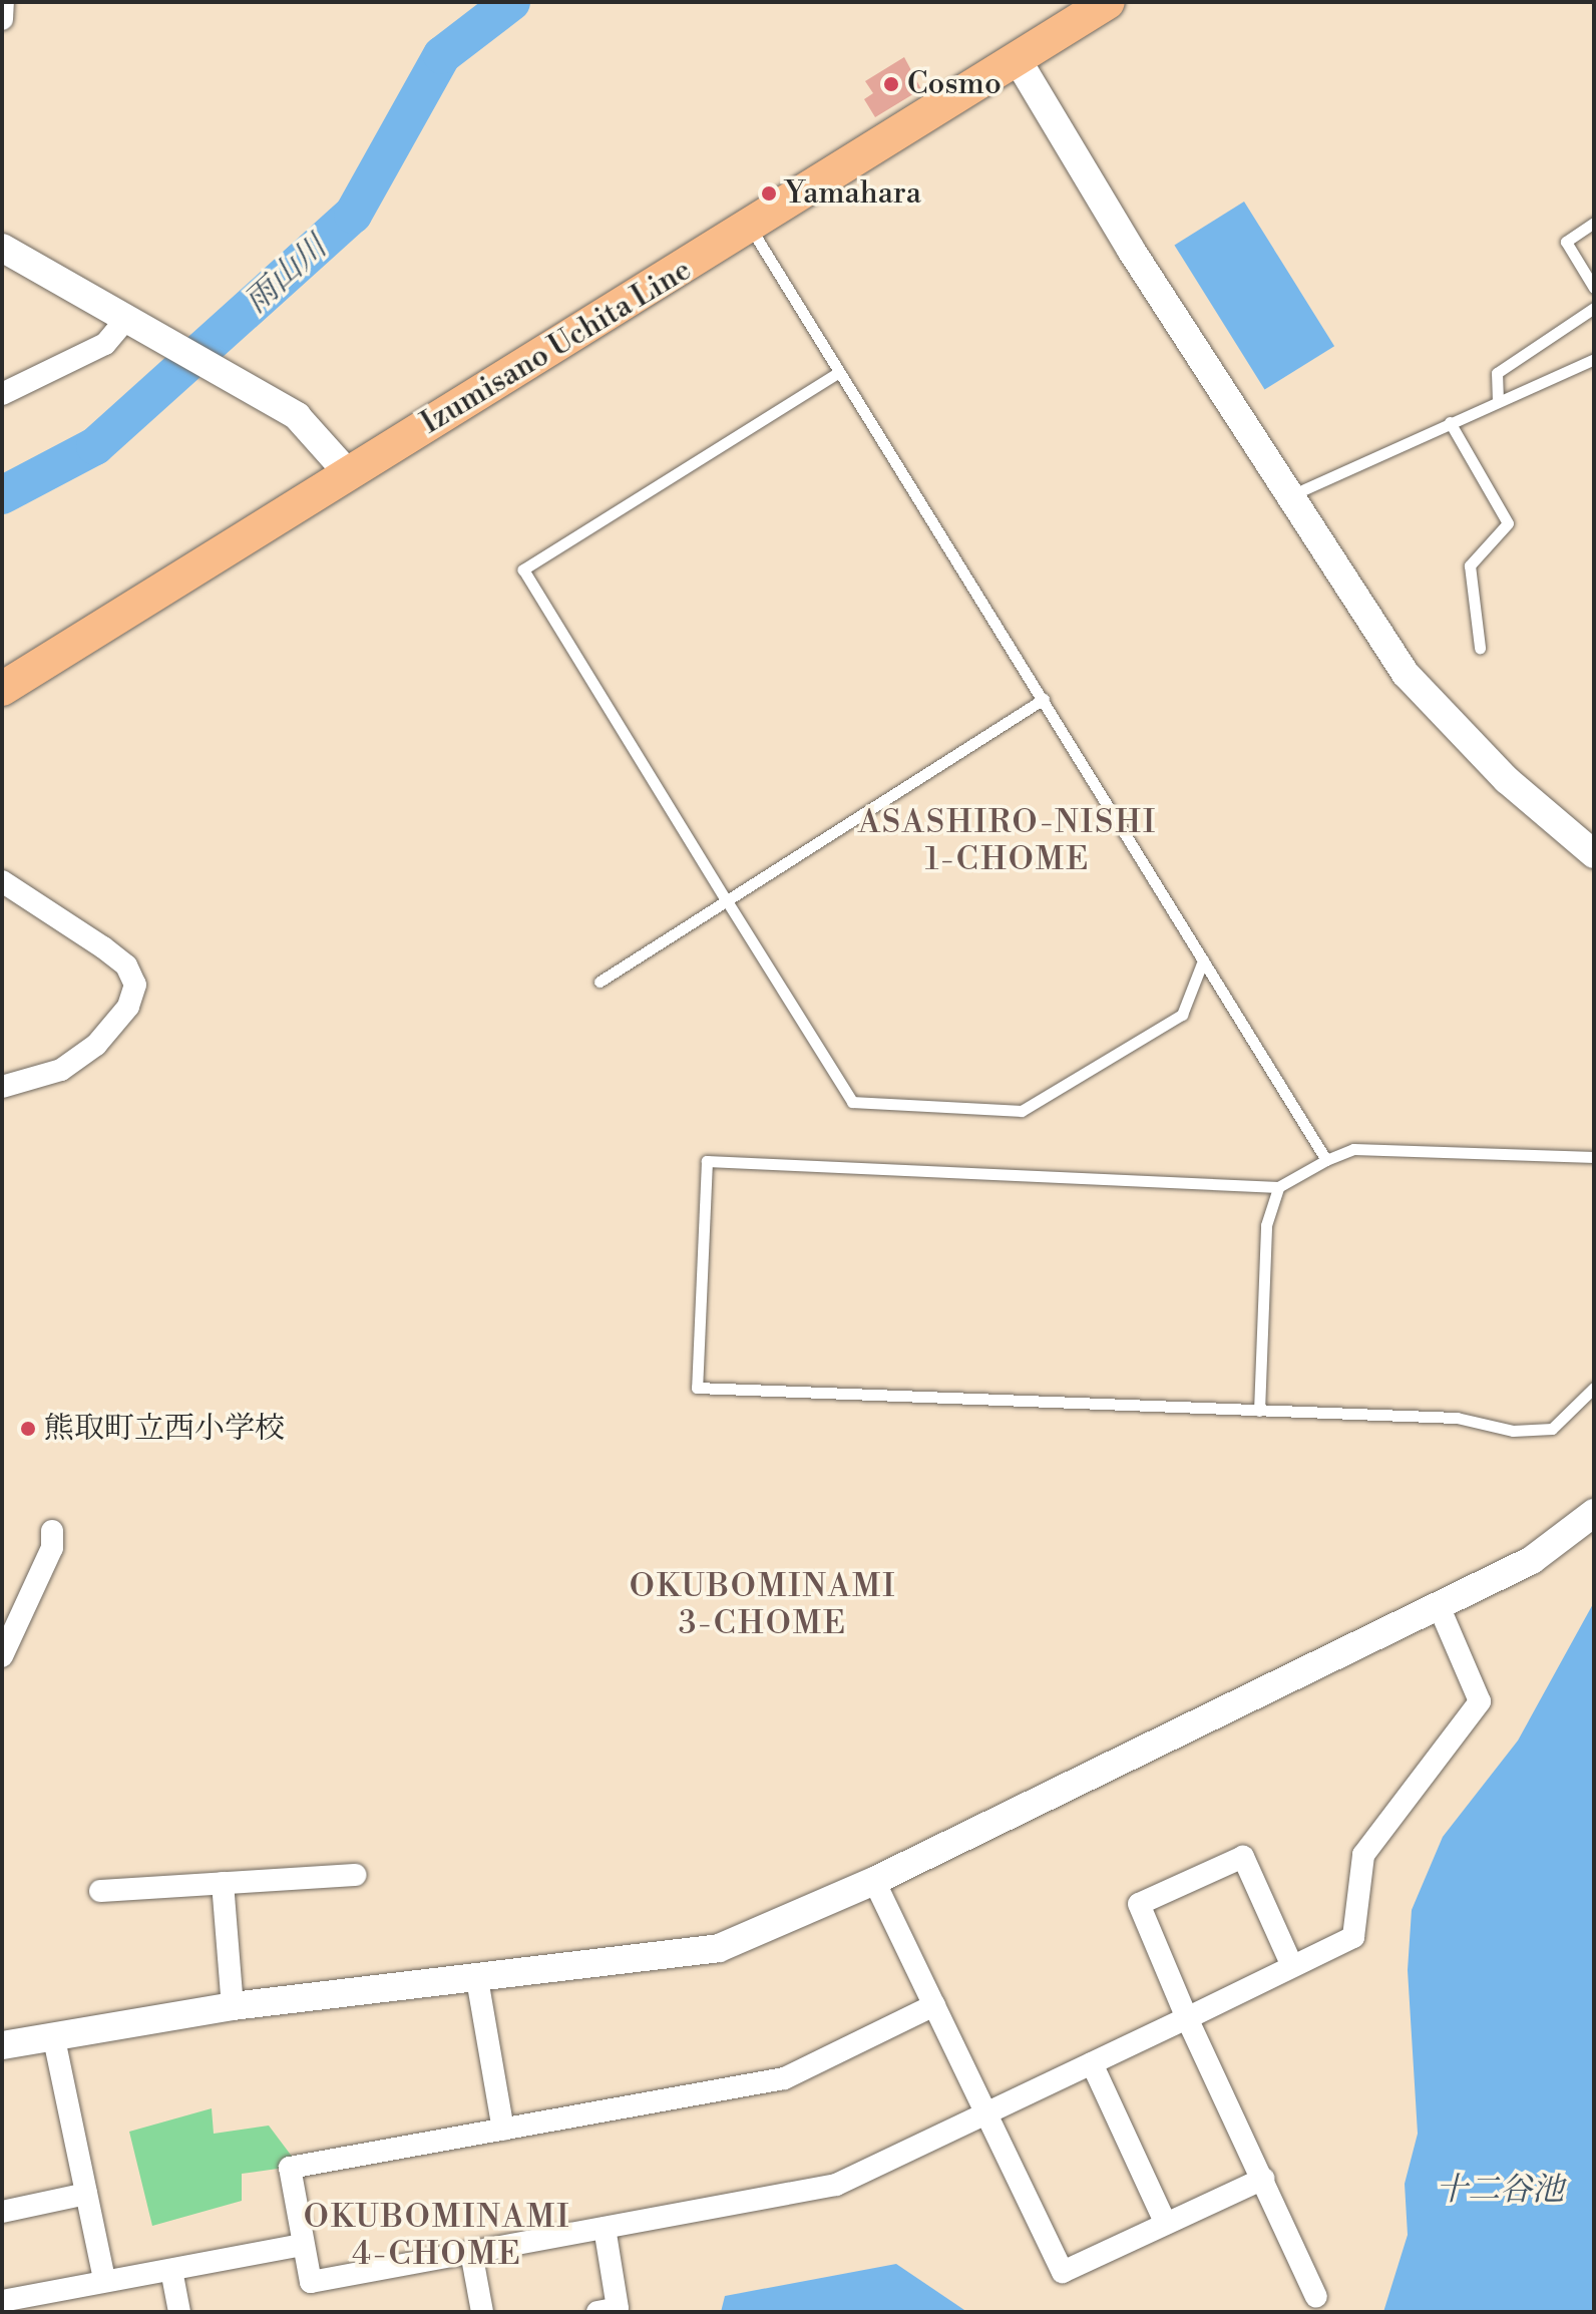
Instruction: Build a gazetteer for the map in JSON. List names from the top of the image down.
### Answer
{
  "streets": {
    "main road": ["Izumisano Uchita Line"]
  },
  "districts": ["ASASHIRO-NISHI 1-CHOME", "OKUBOMINAMI 3-CHOME", "OKUBOMINAMI 4-CHOME"],
  "water": ["雨山川", "十二谷池"],
  "places": ["Cosmo", "Yamahara", "熊取町立西小学校"]
}
